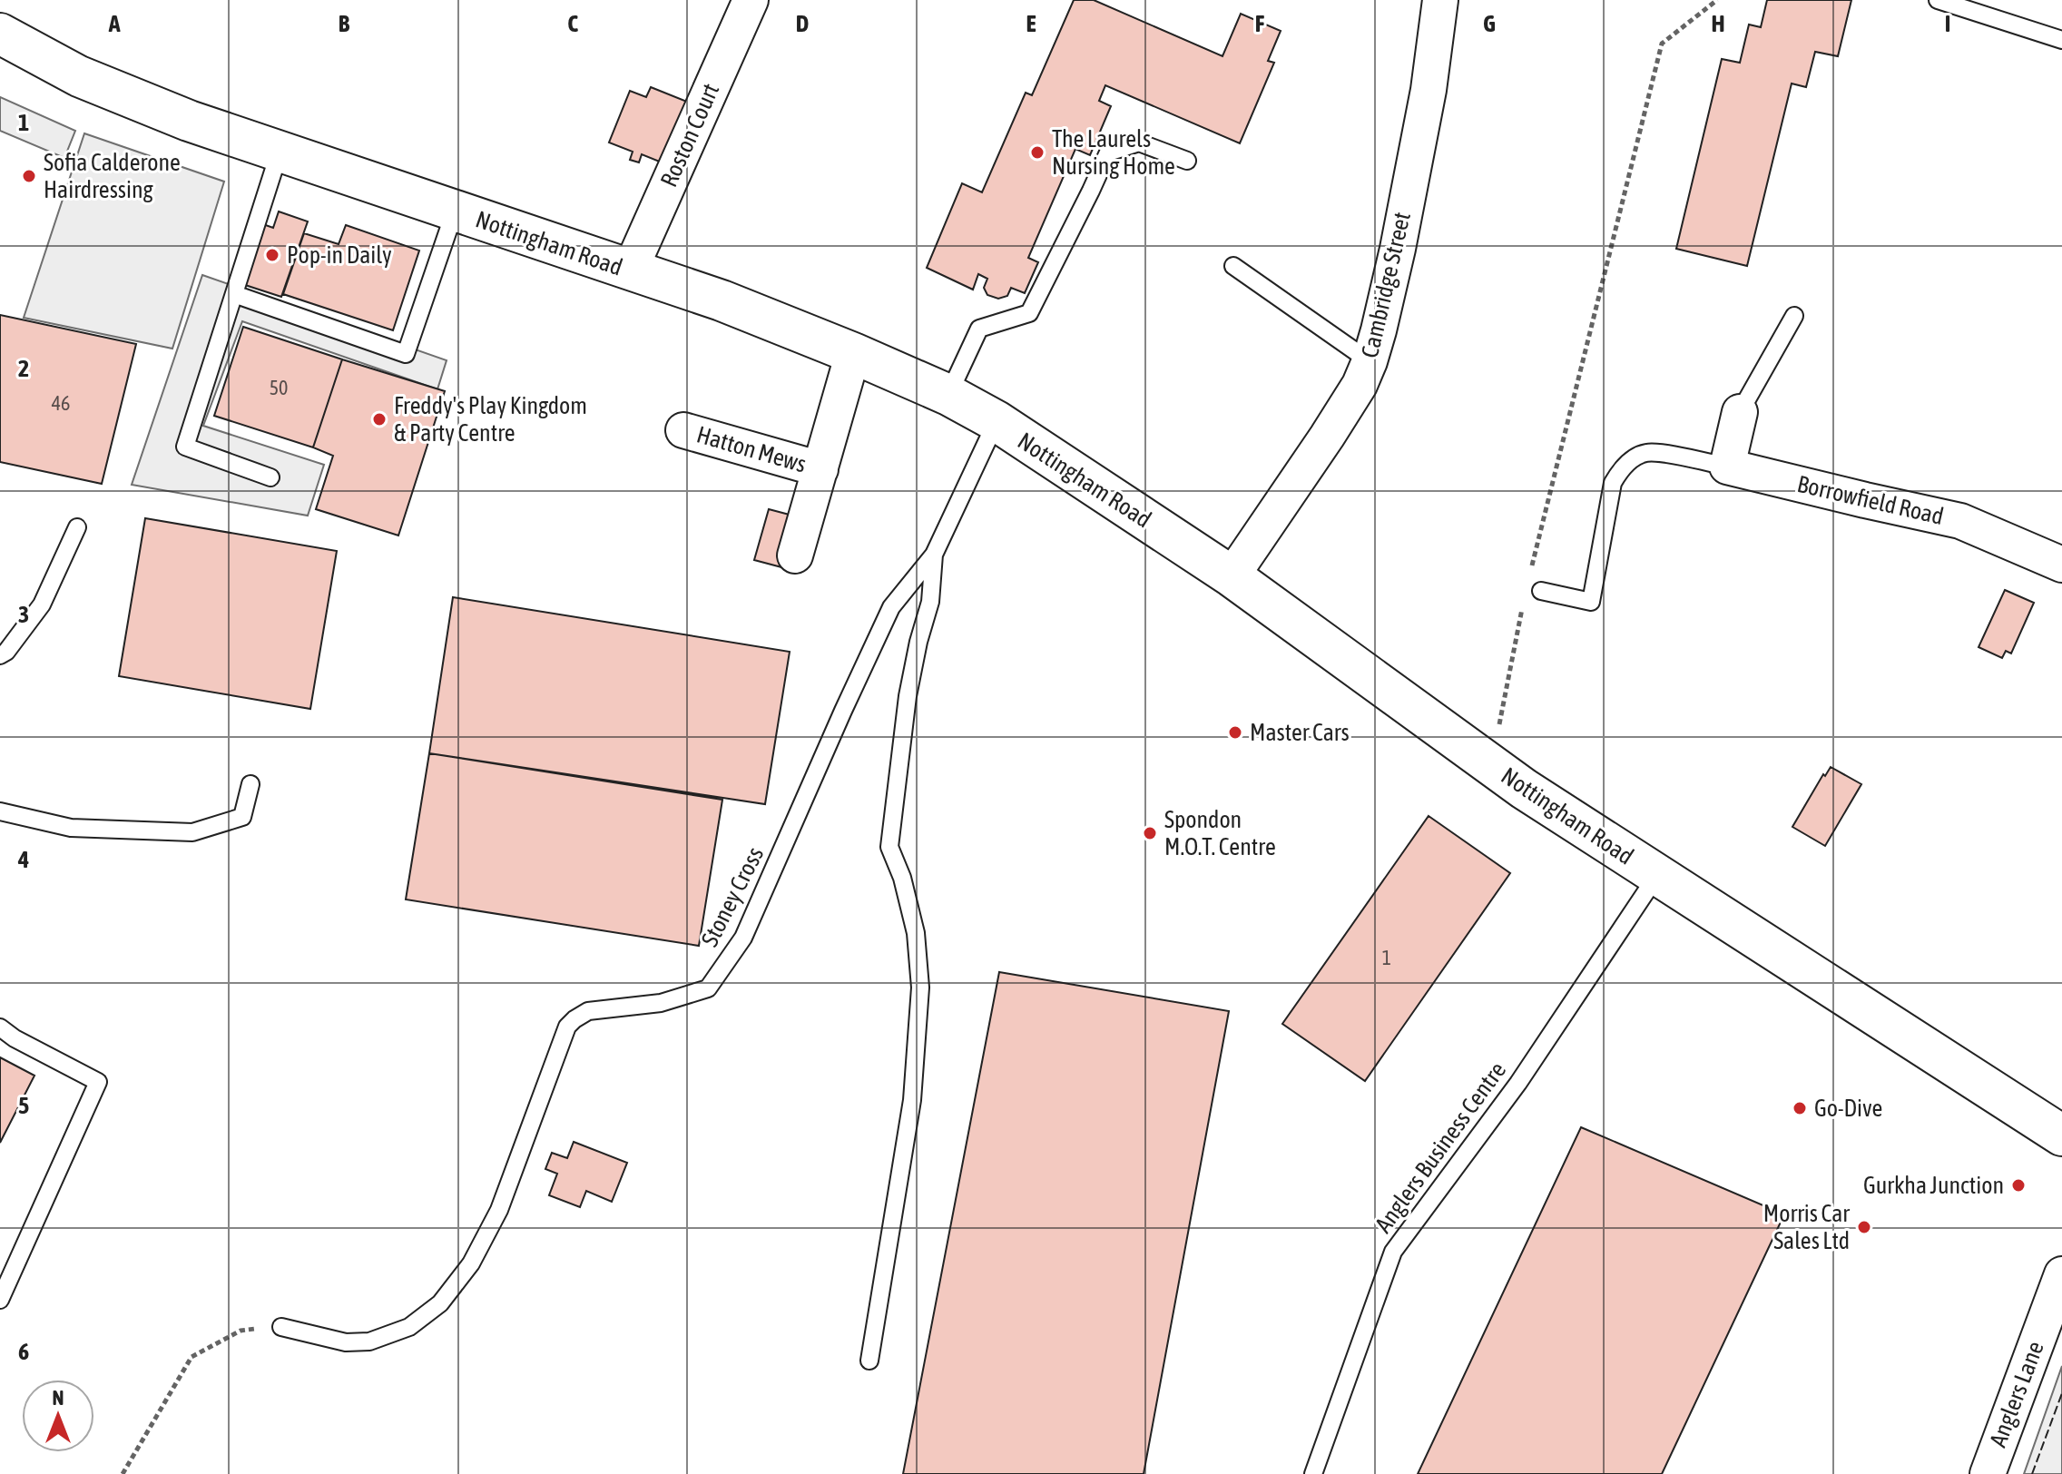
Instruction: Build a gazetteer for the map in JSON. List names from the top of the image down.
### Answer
{
  "streets": {
    "main road": ["Nottingham Road"],
    "street": [
      "Roston Court",
      "Cambridge Street",
      "Hatton Mews",
      "Borrowfield Road",
      "Anglers Lane"
    ],
    "lane": ["Stoney Cross", "Anglers Business Centre"]
  },
  "crossings": [
    ["Roston Court", "Nottingham Road"],
    ["Nottingham Road", "Cambridge Street"],
    ["Nottingham Road", "Hatton Mews"],
    ["Nottingham Road", "Stoney Cross"],
    ["Nottingham Road", "Anglers Business Centre"]
  ],
  "places": [
    "The Laurels Nursing Home",
    "Sofia Calderone Hairdressing",
    "Pop-in Daily",
    "Freddy's Play Kingdom & Party Centre",
    "Master Cars",
    "Spondon M.O.T. Centre",
    "Go-Dive",
    "Gurkha Junction",
    "Morris Car Sales Ltd"
  ],
  "house_numbers": ["50", "46", "1"],
  "north": "top",
  "grid": {
    "columns": [
      "A",
      "B",
      "C",
      "D",
      "E",
      "F",
      "G",
      "H",
      "I"
    ],
    "rows": [
      "1",
      "2",
      "3",
      "4",
      "5",
      "6"
    ]
  }
}
